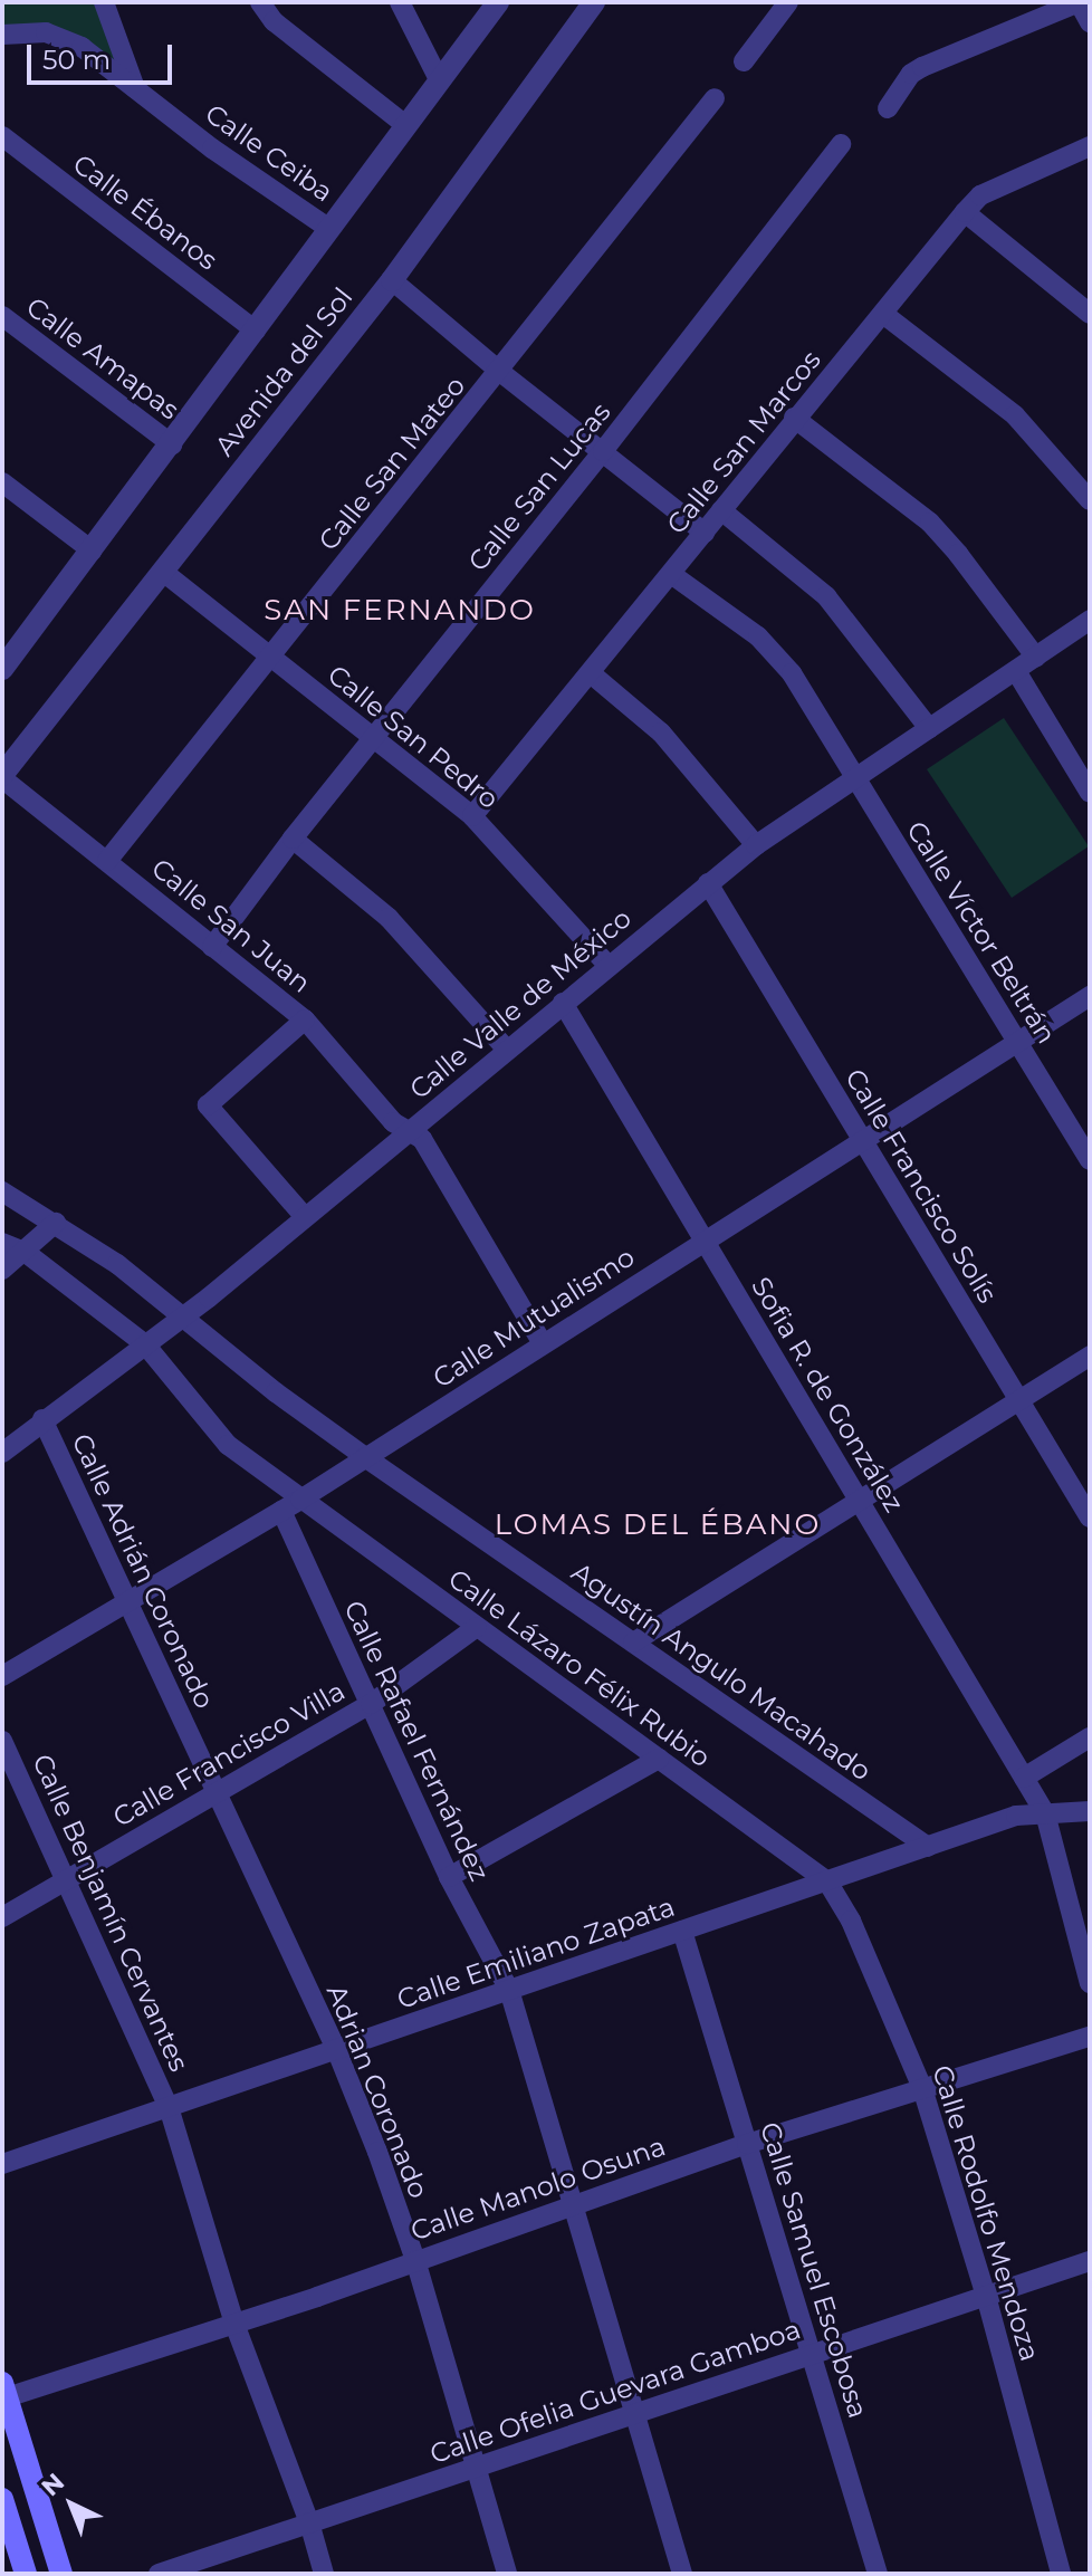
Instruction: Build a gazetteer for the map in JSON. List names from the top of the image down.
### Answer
{
  "streets": {
    "street": [
      "Calle Ceiba",
      "Calle Ébanos",
      "Calle Amapas",
      "Avenida del Sol",
      "Calle San Marcos",
      "Calle San Mateo",
      "Calle San Lucas",
      "Calle San Pedro",
      "Calle San Juan",
      "Calle Víctor Beltrán",
      "Calle Valle de México",
      "Calle Francisco Solís",
      "Calle Mutualismo",
      "Sofia R. de González",
      "Calle Adrián Coronado",
      "Calle Lázaro Félix Rubio",
      "Agustín Angulo Macahado",
      "Calle Rafael Fernández",
      "Calle Francisco Villa",
      "Calle Benjamín Cervantes",
      "Calle Emiliano Zapata",
      "Adrian Coronado",
      "Calle Manolo Osuna",
      "Calle Rodolfo Mendoza",
      "Calle Samuel Escobosa",
      "Calle Ofelia Guevara Gamboa"
    ]
  },
  "crossings": [
    ["Calle Ceiba", "Avenida del Sol"],
    ["Calle Ébanos", "Avenida del Sol"],
    ["Calle Amapas", "Avenida del Sol"],
    ["Avenida del Sol", "Calle San Pedro"],
    ["Avenida del Sol", "Calle San Juan"],
    ["Calle San Marcos", "Calle San Pedro"],
    ["Calle San Marcos", "Calle Víctor Beltrán"],
    ["Calle San Mateo", "Calle San Pedro"],
    ["Calle San Mateo", "Calle San Juan"],
    ["Calle San Lucas", "Calle San Pedro"],
    ["Calle San Lucas", "Calle San Juan"],
    ["Calle San Pedro", "Calle Valle de México"],
    ["Calle San Juan", "Calle Valle de México"],
    ["Calle San Juan", "Calle Mutualismo"],
    ["Calle Víctor Beltrán", "Calle Valle de México"],
    ["Calle Víctor Beltrán", "Calle Mutualismo"],
    ["Calle Valle de México", "Calle Francisco Solís"],
    ["Calle Valle de México", "Sofia R. de González"],
    ["Calle Valle de México", "Calle Adrián Coronado"],
    ["Calle Valle de México", "Calle Lázaro Félix Rubio"],
    ["Calle Valle de México", "Agustín Angulo Macahado"],
    ["Calle Francisco Solís", "Calle Mutualismo"],
    ["Calle Mutualismo", "Sofia R. de González"],
    ["Calle Mutualismo", "Calle Adrián Coronado"],
    ["Calle Mutualismo", "Calle Lázaro Félix Rubio"],
    ["Calle Mutualismo", "Agustín Angulo Macahado"],
    ["Calle Mutualismo", "Calle Rafael Fernández"],
    ["Sofia R. de González", "Calle Emiliano Zapata"],
    ["Calle Adrián Coronado", "Calle Francisco Villa"],
    ["Calle Adrián Coronado", "Adrian Coronado"],
    ["Calle Lázaro Félix Rubio", "Calle Francisco Villa"],
    ["Calle Lázaro Félix Rubio", "Calle Emiliano Zapata"],
    ["Calle Lázaro Félix Rubio", "Calle Rodolfo Mendoza"],
    ["Agustín Angulo Macahado", "Calle Emiliano Zapata"],
    ["Calle Rafael Fernández", "Calle Francisco Villa"],
    ["Calle Rafael Fernández", "Calle Emiliano Zapata"],
    ["Calle Rafael Fernández", "Calle Manolo Osuna"],
    ["Calle Rafael Fernández", "Calle Ofelia Guevara Gamboa"],
    ["Calle Francisco Villa", "Calle Benjamín Cervantes"],
    ["Calle Benjamín Cervantes", "Calle Emiliano Zapata"],
    ["Calle Benjamín Cervantes", "Calle Manolo Osuna"],
    ["Calle Benjamín Cervantes", "Calle Ofelia Guevara Gamboa"],
    ["Calle Emiliano Zapata", "Adrian Coronado"],
    ["Calle Emiliano Zapata", "Calle Rodolfo Mendoza"],
    ["Calle Emiliano Zapata", "Calle Samuel Escobosa"],
    ["Adrian Coronado", "Calle Manolo Osuna"],
    ["Adrian Coronado", "Calle Ofelia Guevara Gamboa"],
    ["Calle Manolo Osuna", "Calle Rodolfo Mendoza"],
    ["Calle Manolo Osuna", "Calle Samuel Escobosa"],
    ["Calle Rodolfo Mendoza", "Calle Ofelia Guevara Gamboa"],
    ["Calle Samuel Escobosa", "Calle Ofelia Guevara Gamboa"]
  ],
  "districts": ["SAN FERNANDO", "LOMAS DEL ÉBANO"],
  "scale_bar": "50 m",
  "north": "top left"
}
